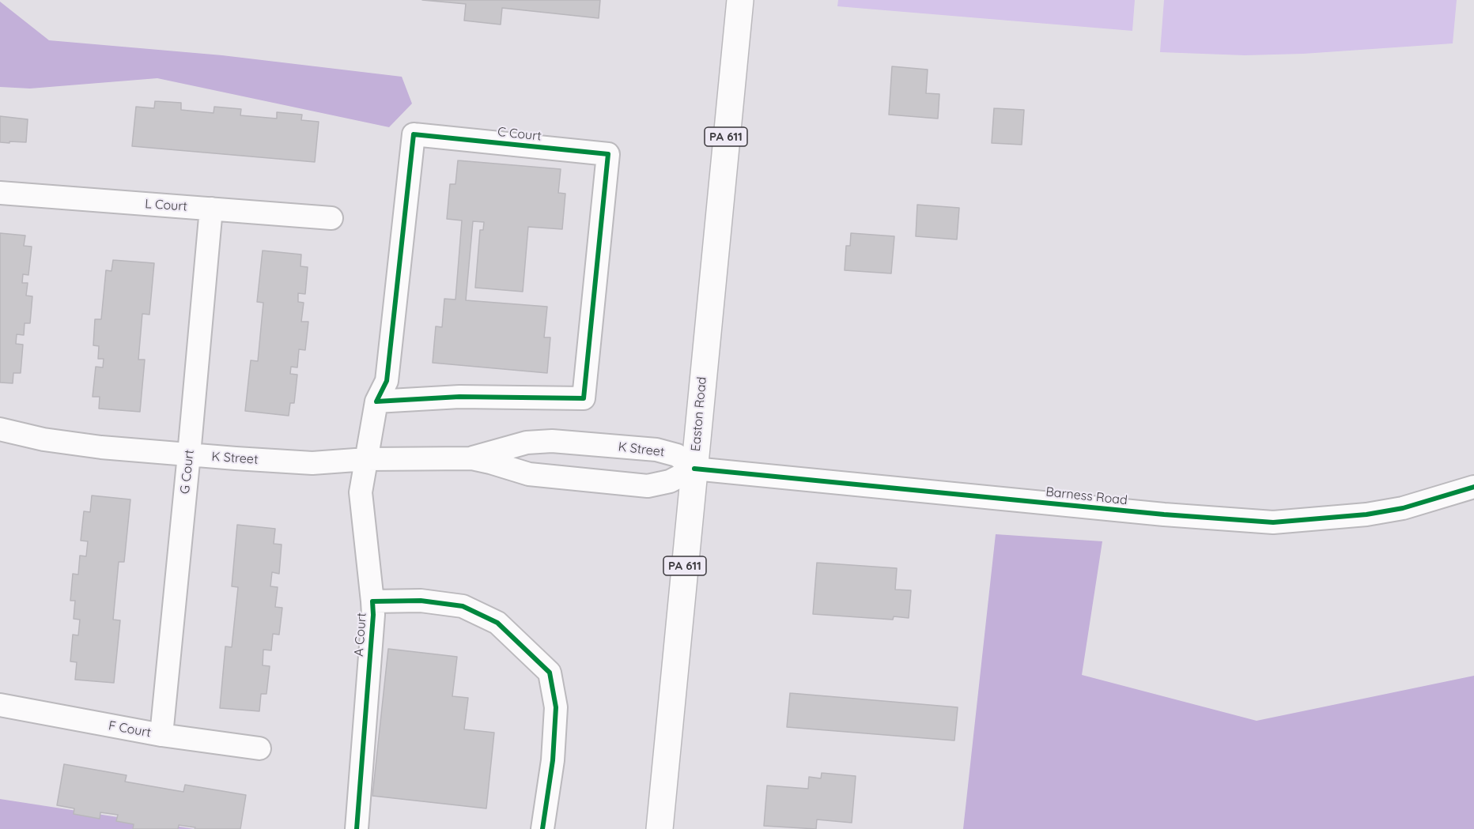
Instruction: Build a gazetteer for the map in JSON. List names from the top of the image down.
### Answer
{
  "streets": {
    "highway": ["PA 611", "Easton Road"],
    "street": [
      "C Court",
      "L Court",
      "K Street",
      "G Court",
      "Barness Road",
      "A Court",
      "F Court"
    ]
  },
  "crossings": [
    ["C Court", "K Street"],
    ["C Court", "A Court"],
    ["L Court", "G Court"],
    ["Easton Road", "K Street"],
    ["Easton Road", "Barness Road"],
    ["K Street", "G Court"],
    ["K Street", "Barness Road"],
    ["K Street", "A Court"],
    ["G Court", "F Court"]
  ]
}
